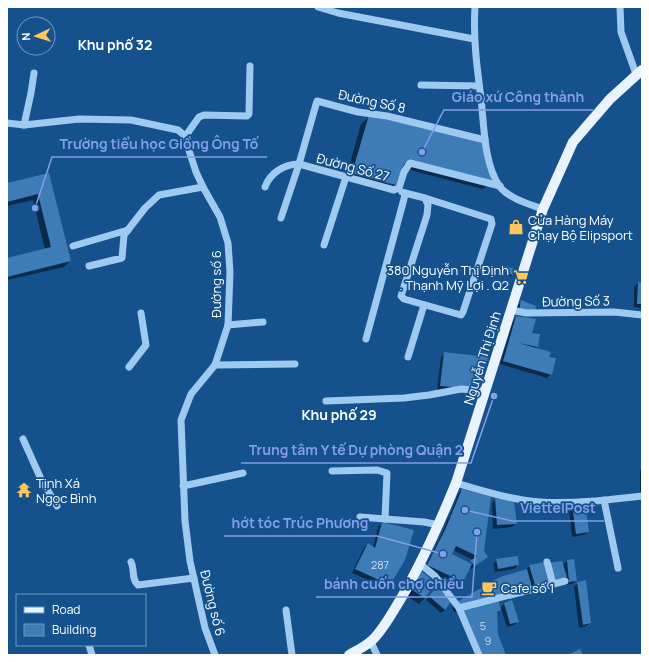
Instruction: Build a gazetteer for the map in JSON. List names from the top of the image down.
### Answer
{
  "streets": {
    "main road": ["Nguyễn Thị Định"],
    "street": [
      "Đường Số 8",
      "Đường Số 27",
      "Đường số 6",
      "Đường Số 3"
    ]
  },
  "crossings": [
    ["Đường Số 8", "Đường Số 27"],
    ["Đường Số 3", "Nguyễn Thị Định"]
  ],
  "districts": ["Khu phố 32", "Khu phố 29"],
  "places": {
    "other": [
      "Giáo xứ Công thành",
      "Trường tiểu học Giồng Ông Tố",
      "Trung tâm Y tế Dự phòng Quận 2",
      "ViettelPost",
      "bánh cuốn chợ chiều",
      "hớt tóc Trúc Phương"
    ],
    "shop": ["Cửa Hàng Máy Chạy Bộ Elipsport"],
    "supermarket": ["380 Nguyễn Thị Định . Thạnh Mỹ Lợi . Q2"],
    "temple": ["Tịnh Xá Ngọc Bình"],
    "cafe": ["Cafe số 1"]
  },
  "house_numbers": ["287", "5", "9"],
  "legend": ["Road", "Building"],
  "north": "left"
}
